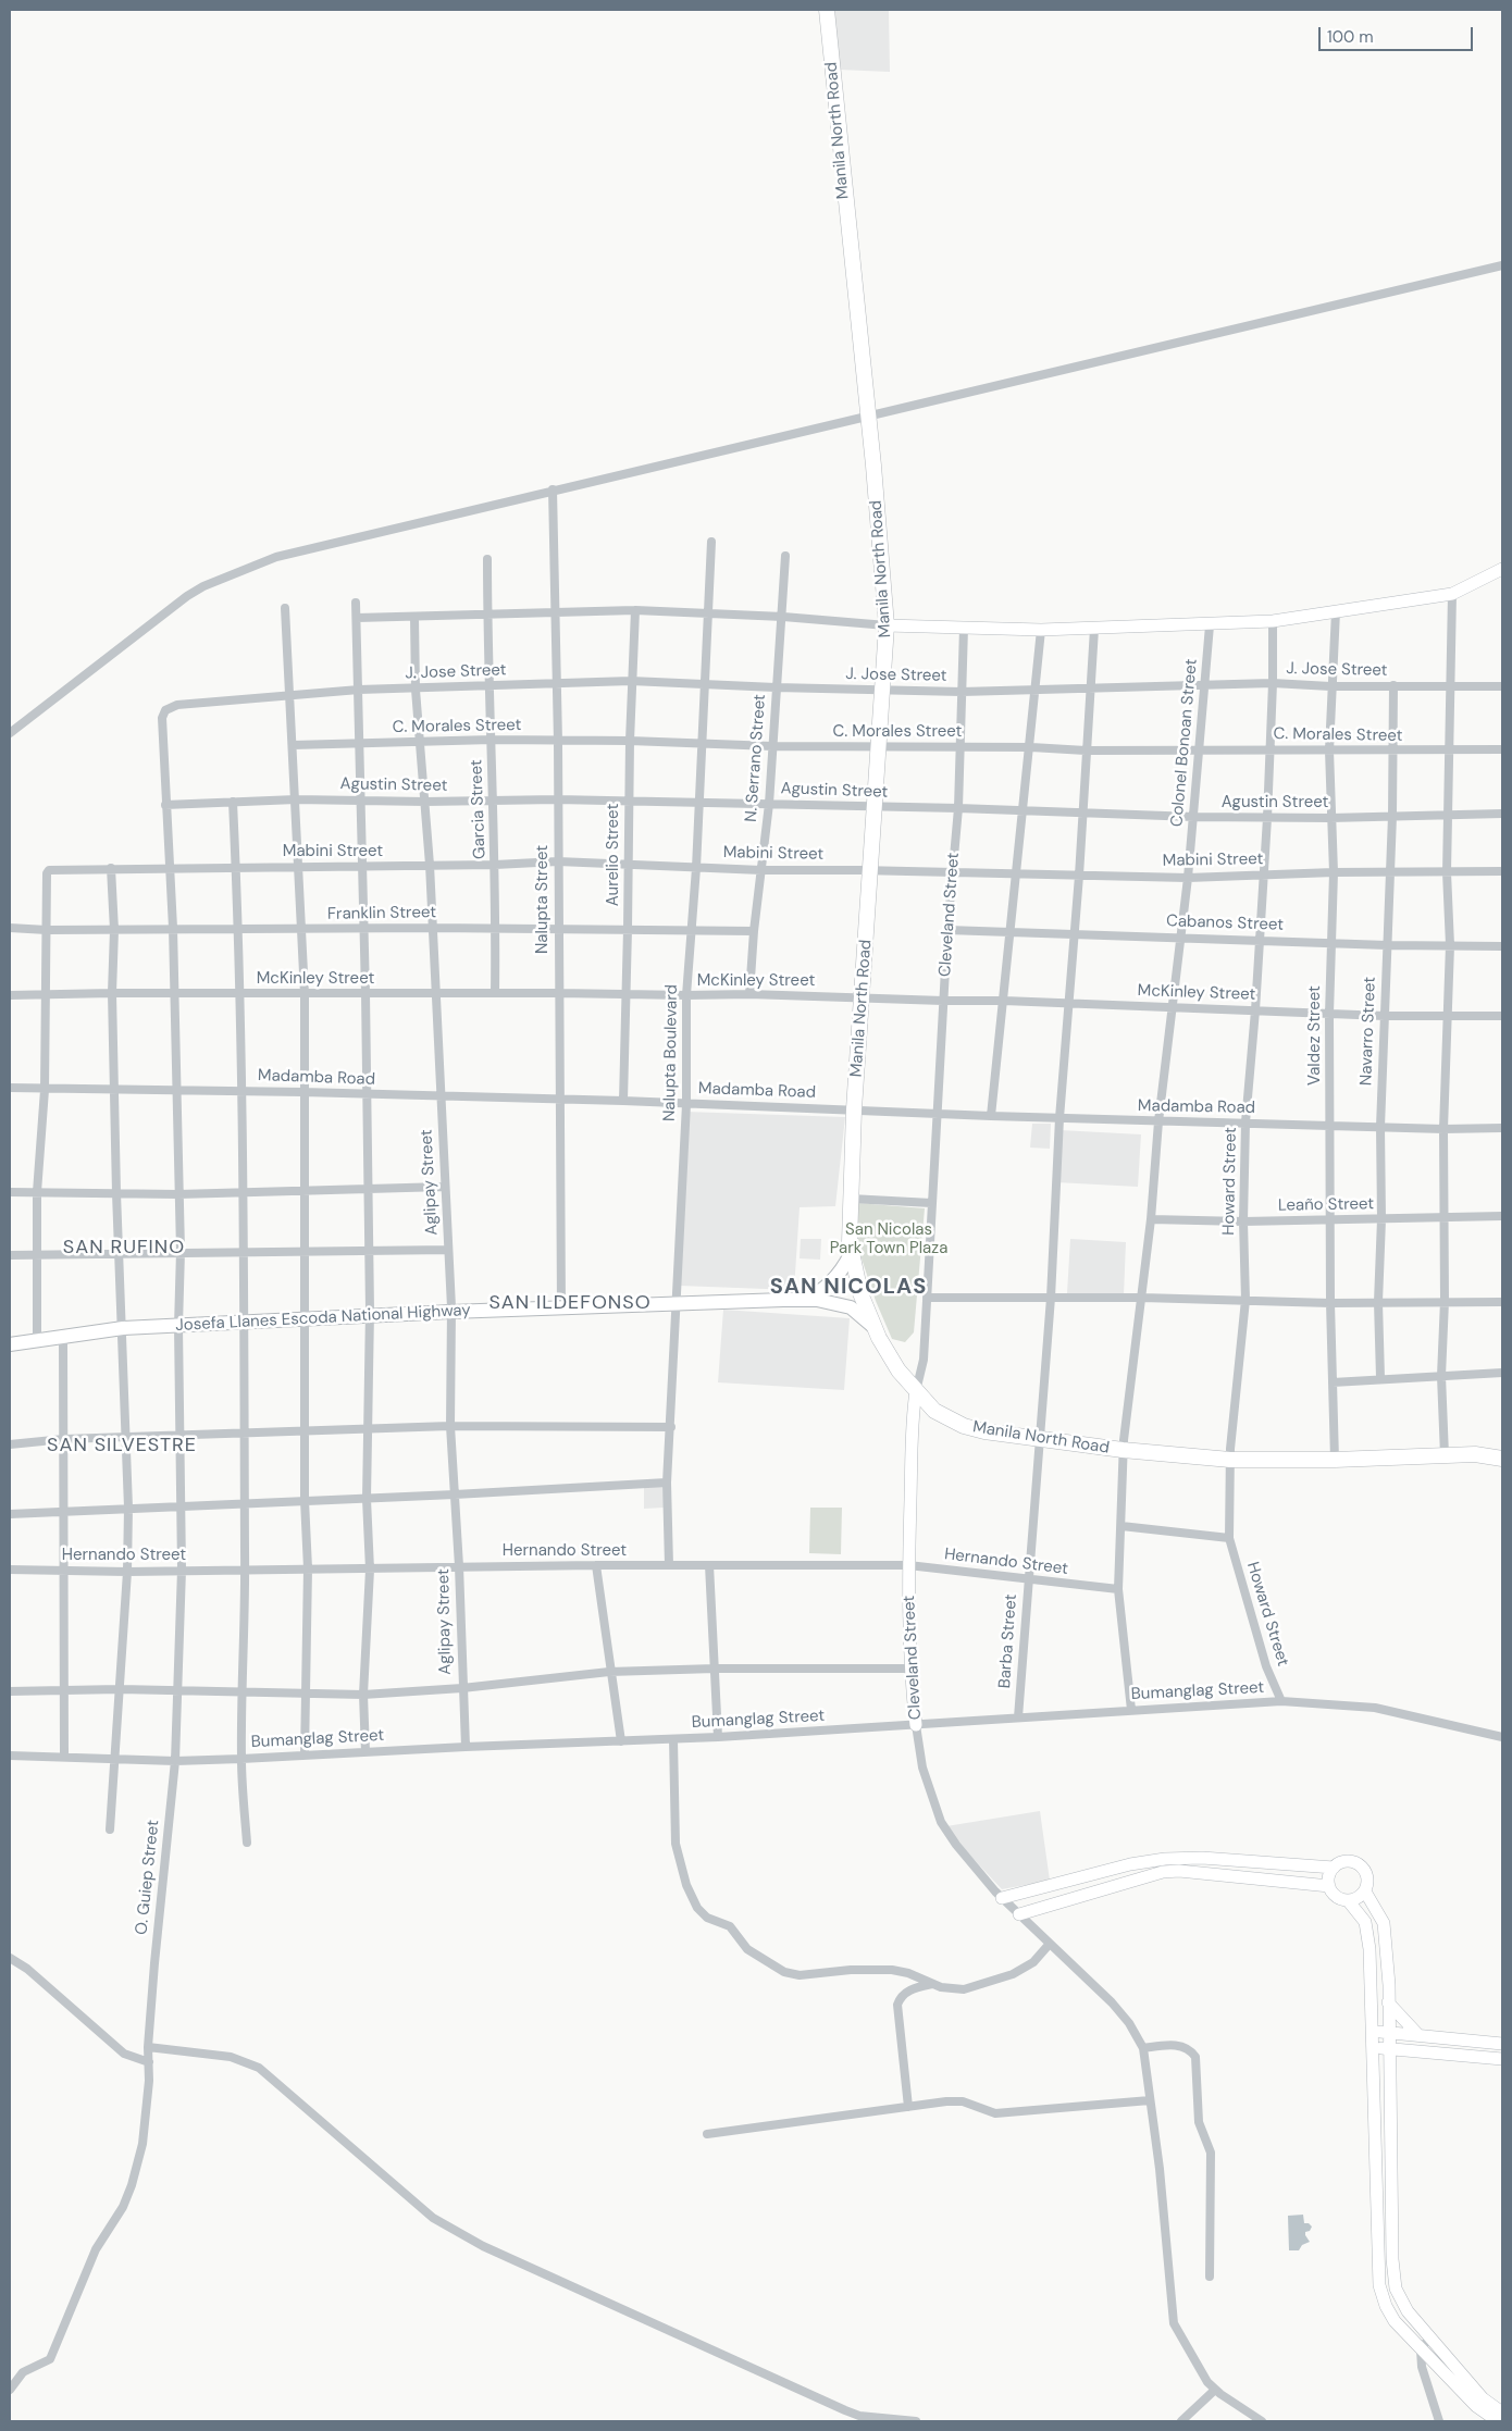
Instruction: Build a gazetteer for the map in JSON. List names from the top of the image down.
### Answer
{
  "streets": {
    "highway": ["Manila North Road"],
    "main road": ["Josefa Llanes Escoda National Highway"],
    "street": [
      "J. Jose Street",
      "C. Morales Street",
      "Colonel Bonoan Street",
      "N. Serrano Street",
      "Agustin Street",
      "Garcia Street",
      "Mabini Street",
      "Aurelio Street",
      "Nalupta Street",
      "Franklin Street",
      "Cleveland Street",
      "Cabanos Street",
      "McKinley Street",
      "Navarro Street",
      "Valdez Street",
      "Nalupta Boulevard",
      "Madamba Road",
      "Howard Street",
      "Aglipay Street",
      "Leaño Street",
      "Hernando Street",
      "Barba Street",
      "Bumanglag Street",
      "O. Guiep Street"
    ]
  },
  "crossings": [
    ["Manila North Road", "J. Jose Street"],
    ["Manila North Road", "C. Morales Street"],
    ["Manila North Road", "Colonel Bonoan Street"],
    ["Manila North Road", "Agustin Street"],
    ["Manila North Road", "Mabini Street"],
    ["Manila North Road", "Cleveland Street"],
    ["Manila North Road", "McKinley Street"],
    ["Manila North Road", "Valdez Street"],
    ["Manila North Road", "Madamba Road"],
    ["Manila North Road", "Howard Street"],
    ["Manila North Road", "Josefa Llanes Escoda National Highway"],
    ["Manila North Road", "Barba Street"],
    ["J. Jose Street", "Colonel Bonoan Street"],
    ["J. Jose Street", "N. Serrano Street"],
    ["J. Jose Street", "Agustin Street"],
    ["J. Jose Street", "Garcia Street"],
    ["J. Jose Street", "Aurelio Street"],
    ["J. Jose Street", "Nalupta Street"],
    ["J. Jose Street", "Cleveland Street"],
    ["J. Jose Street", "Navarro Street"],
    ["J. Jose Street", "Valdez Street"],
    ["J. Jose Street", "Nalupta Boulevard"],
    ["J. Jose Street", "Howard Street"],
    ["J. Jose Street", "Aglipay Street"],
    ["J. Jose Street", "Barba Street"],
    ["J. Jose Street", "O. Guiep Street"],
    ["C. Morales Street", "Colonel Bonoan Street"],
    ["C. Morales Street", "N. Serrano Street"],
    ["C. Morales Street", "Garcia Street"],
    ["C. Morales Street", "Aurelio Street"],
    ["C. Morales Street", "Nalupta Street"],
    ["C. Morales Street", "Cleveland Street"],
    ["C. Morales Street", "Navarro Street"],
    ["C. Morales Street", "Valdez Street"],
    ["C. Morales Street", "Nalupta Boulevard"],
    ["C. Morales Street", "Howard Street"],
    ["C. Morales Street", "Aglipay Street"],
    ["C. Morales Street", "Barba Street"],
    ["Colonel Bonoan Street", "Agustin Street"],
    ["Colonel Bonoan Street", "Mabini Street"],
    ["Colonel Bonoan Street", "Cabanos Street"],
    ["Colonel Bonoan Street", "McKinley Street"],
    ["Colonel Bonoan Street", "Madamba Road"],
    ["Colonel Bonoan Street", "Leaño Street"],
    ["N. Serrano Street", "Agustin Street"],
    ["N. Serrano Street", "Mabini Street"],
    ["N. Serrano Street", "Franklin Street"],
    ["N. Serrano Street", "McKinley Street"],
    ["Agustin Street", "Garcia Street"],
    ["Agustin Street", "Aurelio Street"],
    ["Agustin Street", "Nalupta Street"],
    ["Agustin Street", "Cleveland Street"],
    ["Agustin Street", "Navarro Street"],
    ["Agustin Street", "Valdez Street"],
    ["Agustin Street", "Nalupta Boulevard"],
    ["Agustin Street", "Howard Street"],
    ["Agustin Street", "Aglipay Street"],
    ["Agustin Street", "Barba Street"],
    ["Agustin Street", "O. Guiep Street"],
    ["Garcia Street", "Mabini Street"],
    ["Garcia Street", "Franklin Street"],
    ["Garcia Street", "McKinley Street"],
    ["Mabini Street", "Aurelio Street"],
    ["Mabini Street", "Nalupta Street"],
    ["Mabini Street", "Franklin Street"],
    ["Mabini Street", "Cleveland Street"],
    ["Mabini Street", "Navarro Street"],
    ["Mabini Street", "Valdez Street"],
    ["Mabini Street", "Nalupta Boulevard"],
    ["Mabini Street", "Howard Street"],
    ["Mabini Street", "Aglipay Street"],
    ["Mabini Street", "Barba Street"],
    ["Mabini Street", "O. Guiep Street"],
    ["Aurelio Street", "Franklin Street"],
    ["Aurelio Street", "McKinley Street"],
    ["Aurelio Street", "Madamba Road"],
    ["Nalupta Street", "Franklin Street"],
    ["Nalupta Street", "McKinley Street"],
    ["Nalupta Street", "Madamba Road"],
    ["Nalupta Street", "Josefa Llanes Escoda National Highway"],
    ["Franklin Street", "Nalupta Boulevard"],
    ["Franklin Street", "Aglipay Street"],
    ["Franklin Street", "O. Guiep Street"],
    ["Cleveland Street", "Cabanos Street"],
    ["Cleveland Street", "McKinley Street"],
    ["Cleveland Street", "Madamba Road"],
    ["Cleveland Street", "Hernando Street"],
    ["Cleveland Street", "Bumanglag Street"],
    ["Cabanos Street", "Navarro Street"],
    ["Cabanos Street", "Valdez Street"],
    ["Cabanos Street", "Howard Street"],
    ["Cabanos Street", "Barba Street"],
    ["McKinley Street", "Navarro Street"],
    ["McKinley Street", "Valdez Street"],
    ["McKinley Street", "Nalupta Boulevard"],
    ["McKinley Street", "Howard Street"],
    ["McKinley Street", "Aglipay Street"],
    ["McKinley Street", "Barba Street"],
    ["McKinley Street", "O. Guiep Street"],
    ["Navarro Street", "Madamba Road"],
    ["Navarro Street", "Leaño Street"],
    ["Valdez Street", "Madamba Road"],
    ["Valdez Street", "Leaño Street"],
    ["Nalupta Boulevard", "Madamba Road"],
    ["Nalupta Boulevard", "Josefa Llanes Escoda National Highway"],
    ["Nalupta Boulevard", "Hernando Street"],
    ["Madamba Road", "Howard Street"],
    ["Madamba Road", "Aglipay Street"],
    ["Madamba Road", "Barba Street"],
    ["Madamba Road", "O. Guiep Street"],
    ["Howard Street", "Leaño Street"],
    ["Howard Street", "Bumanglag Street"],
    ["Aglipay Street", "Josefa Llanes Escoda National Highway"],
    ["Aglipay Street", "Hernando Street"],
    ["Aglipay Street", "Bumanglag Street"],
    ["Josefa Llanes Escoda National Highway", "O. Guiep Street"],
    ["Hernando Street", "Barba Street"],
    ["Hernando Street", "O. Guiep Street"],
    ["Barba Street", "Bumanglag Street"],
    ["Bumanglag Street", "O. Guiep Street"]
  ],
  "districts": [
    "SAN RUFINO",
    "SAN NICOLAS",
    "SAN ILDEFONSO",
    "SAN SILVESTRE"
  ],
  "parks": ["San Nicolas Park Town Plaza"],
  "scale_bar": "100 m"
}
